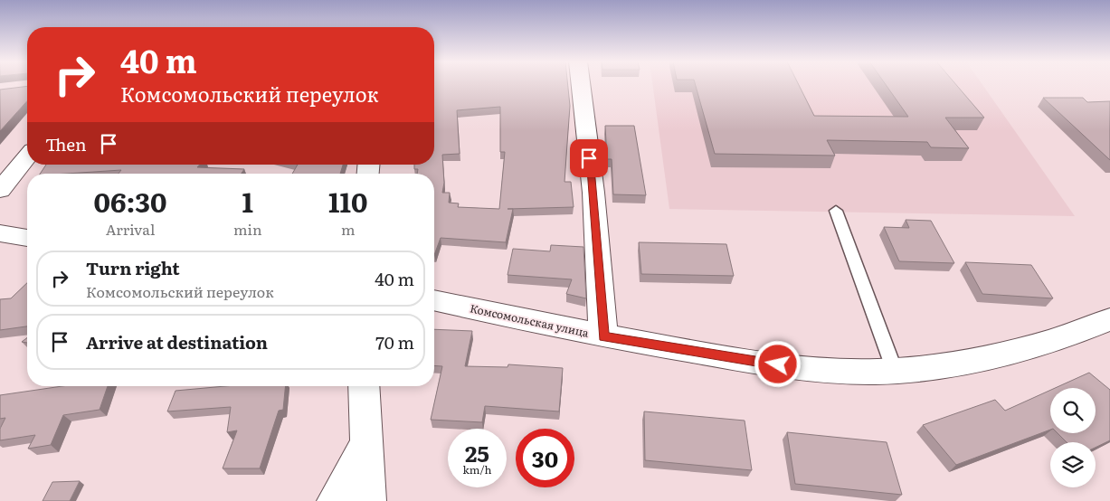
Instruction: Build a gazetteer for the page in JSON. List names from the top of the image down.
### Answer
{
  "streets": {
    "street": ["Комсомольская улица"]
  },
  "page": {
    "turn": ["40 m", "Комсомольский переулок"],
    "then": "Then",
    "eta": [
      "06:30",
      "Arrival",
      "1",
      "min",
      "110",
      "m"
    ],
    "list": [
      {
        "name": "Turn right",
        "note": "Комсомольский переулок",
        "value": "40 m"
      },
      {
        "name": "Arrive at destination",
        "value": "70 m"
      }
    ],
    "speed": "25 km/h",
    "limit": "30"
  }
}
